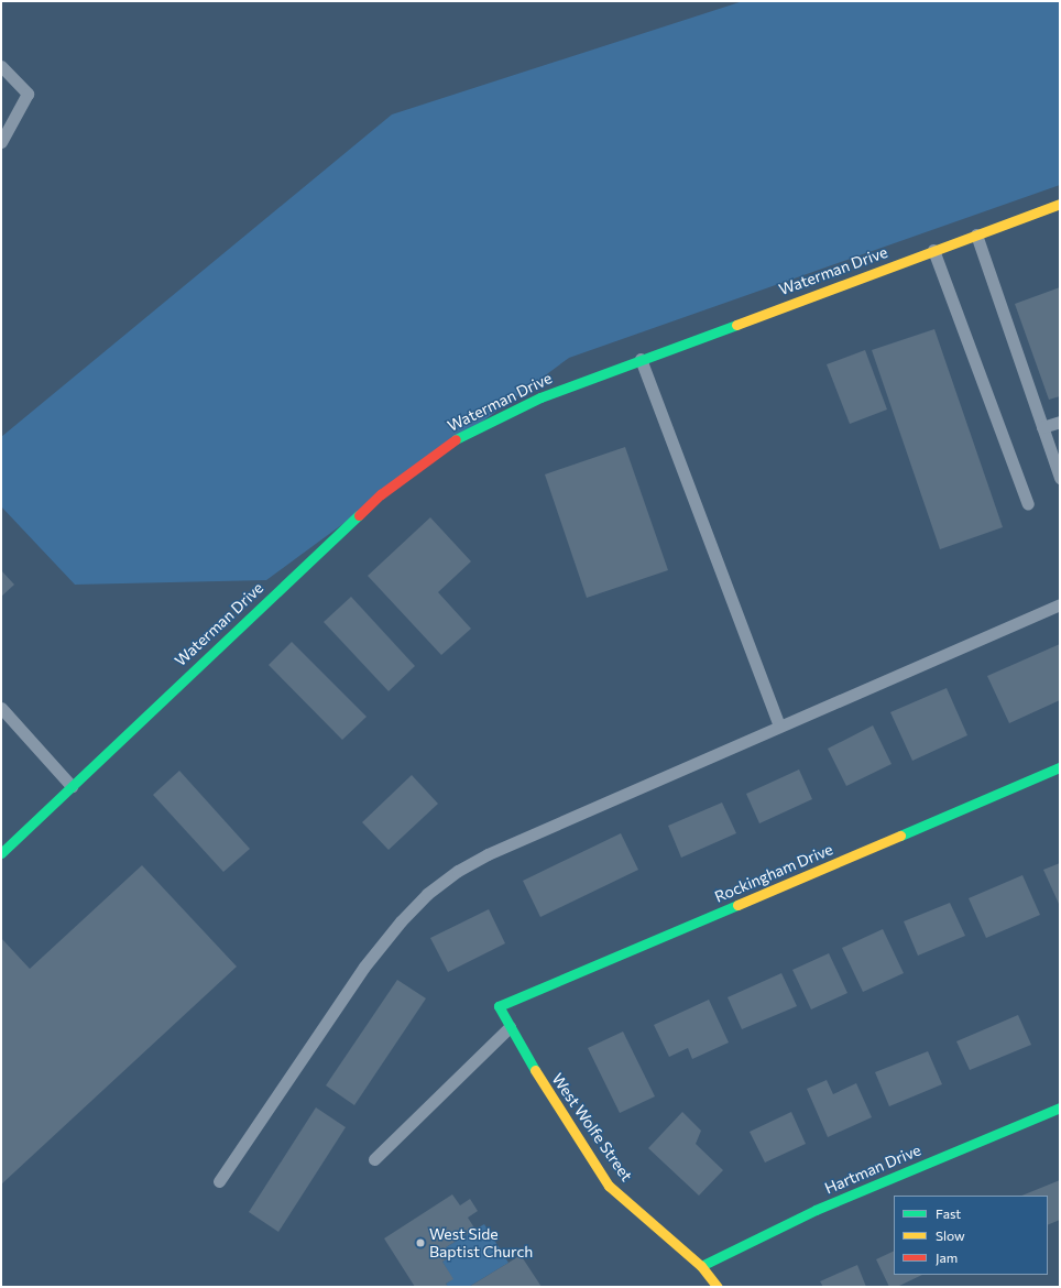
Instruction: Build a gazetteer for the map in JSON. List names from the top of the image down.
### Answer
{
  "streets": {
    "street": [
      "Waterman Drive",
      "Rockingham Drive",
      "West Wolfe Street",
      "Hartman Drive"
    ]
  },
  "crossings": [
    ["Rockingham Drive", "West Wolfe Street"],
    ["West Wolfe Street", "Hartman Drive"]
  ],
  "places": ["West Side Baptist Church"],
  "legend": ["Fast", "Slow", "Jam"]
}
